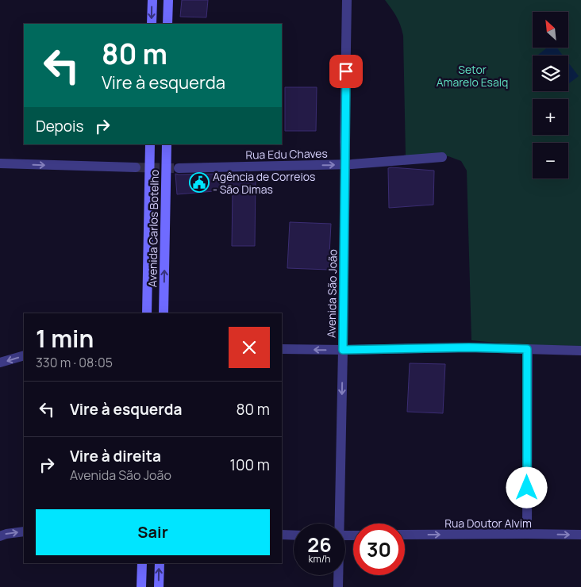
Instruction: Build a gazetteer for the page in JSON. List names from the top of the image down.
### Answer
{
  "streets": {
    "main road": ["Avenida Carlos Botelho"],
    "street": ["Rua Edu Chaves", "Avenida São João", "Rua Doutor Alvim"]
  },
  "crossings": [
    ["Rua Edu Chaves", "Avenida São João"]
  ],
  "one_way": ["Rua Edu Chaves", "Rua Doutor Alvim"],
  "parks": ["Setor Amarelo Esalq"],
  "places": {
    "public building": ["Agência de Correios - São Dimas"]
  },
  "north": "top left",
  "page": {
    "map_buttons": ["+", "−"],
    "turn": ["80 m", "Vire à esquerda"],
    "then": "Depois",
    "heading": ["1 min", "330 m · 08:05"],
    "list": [
      {
        "name": "Vire à esquerda",
        "value": "80 m"
      },
      {
        "name": "Vire à direita",
        "note": "Avenida São João",
        "value": "100 m"
      }
    ],
    "buttons": "Sair",
    "speed": "26 km/h",
    "limit": "30"
  }
}
